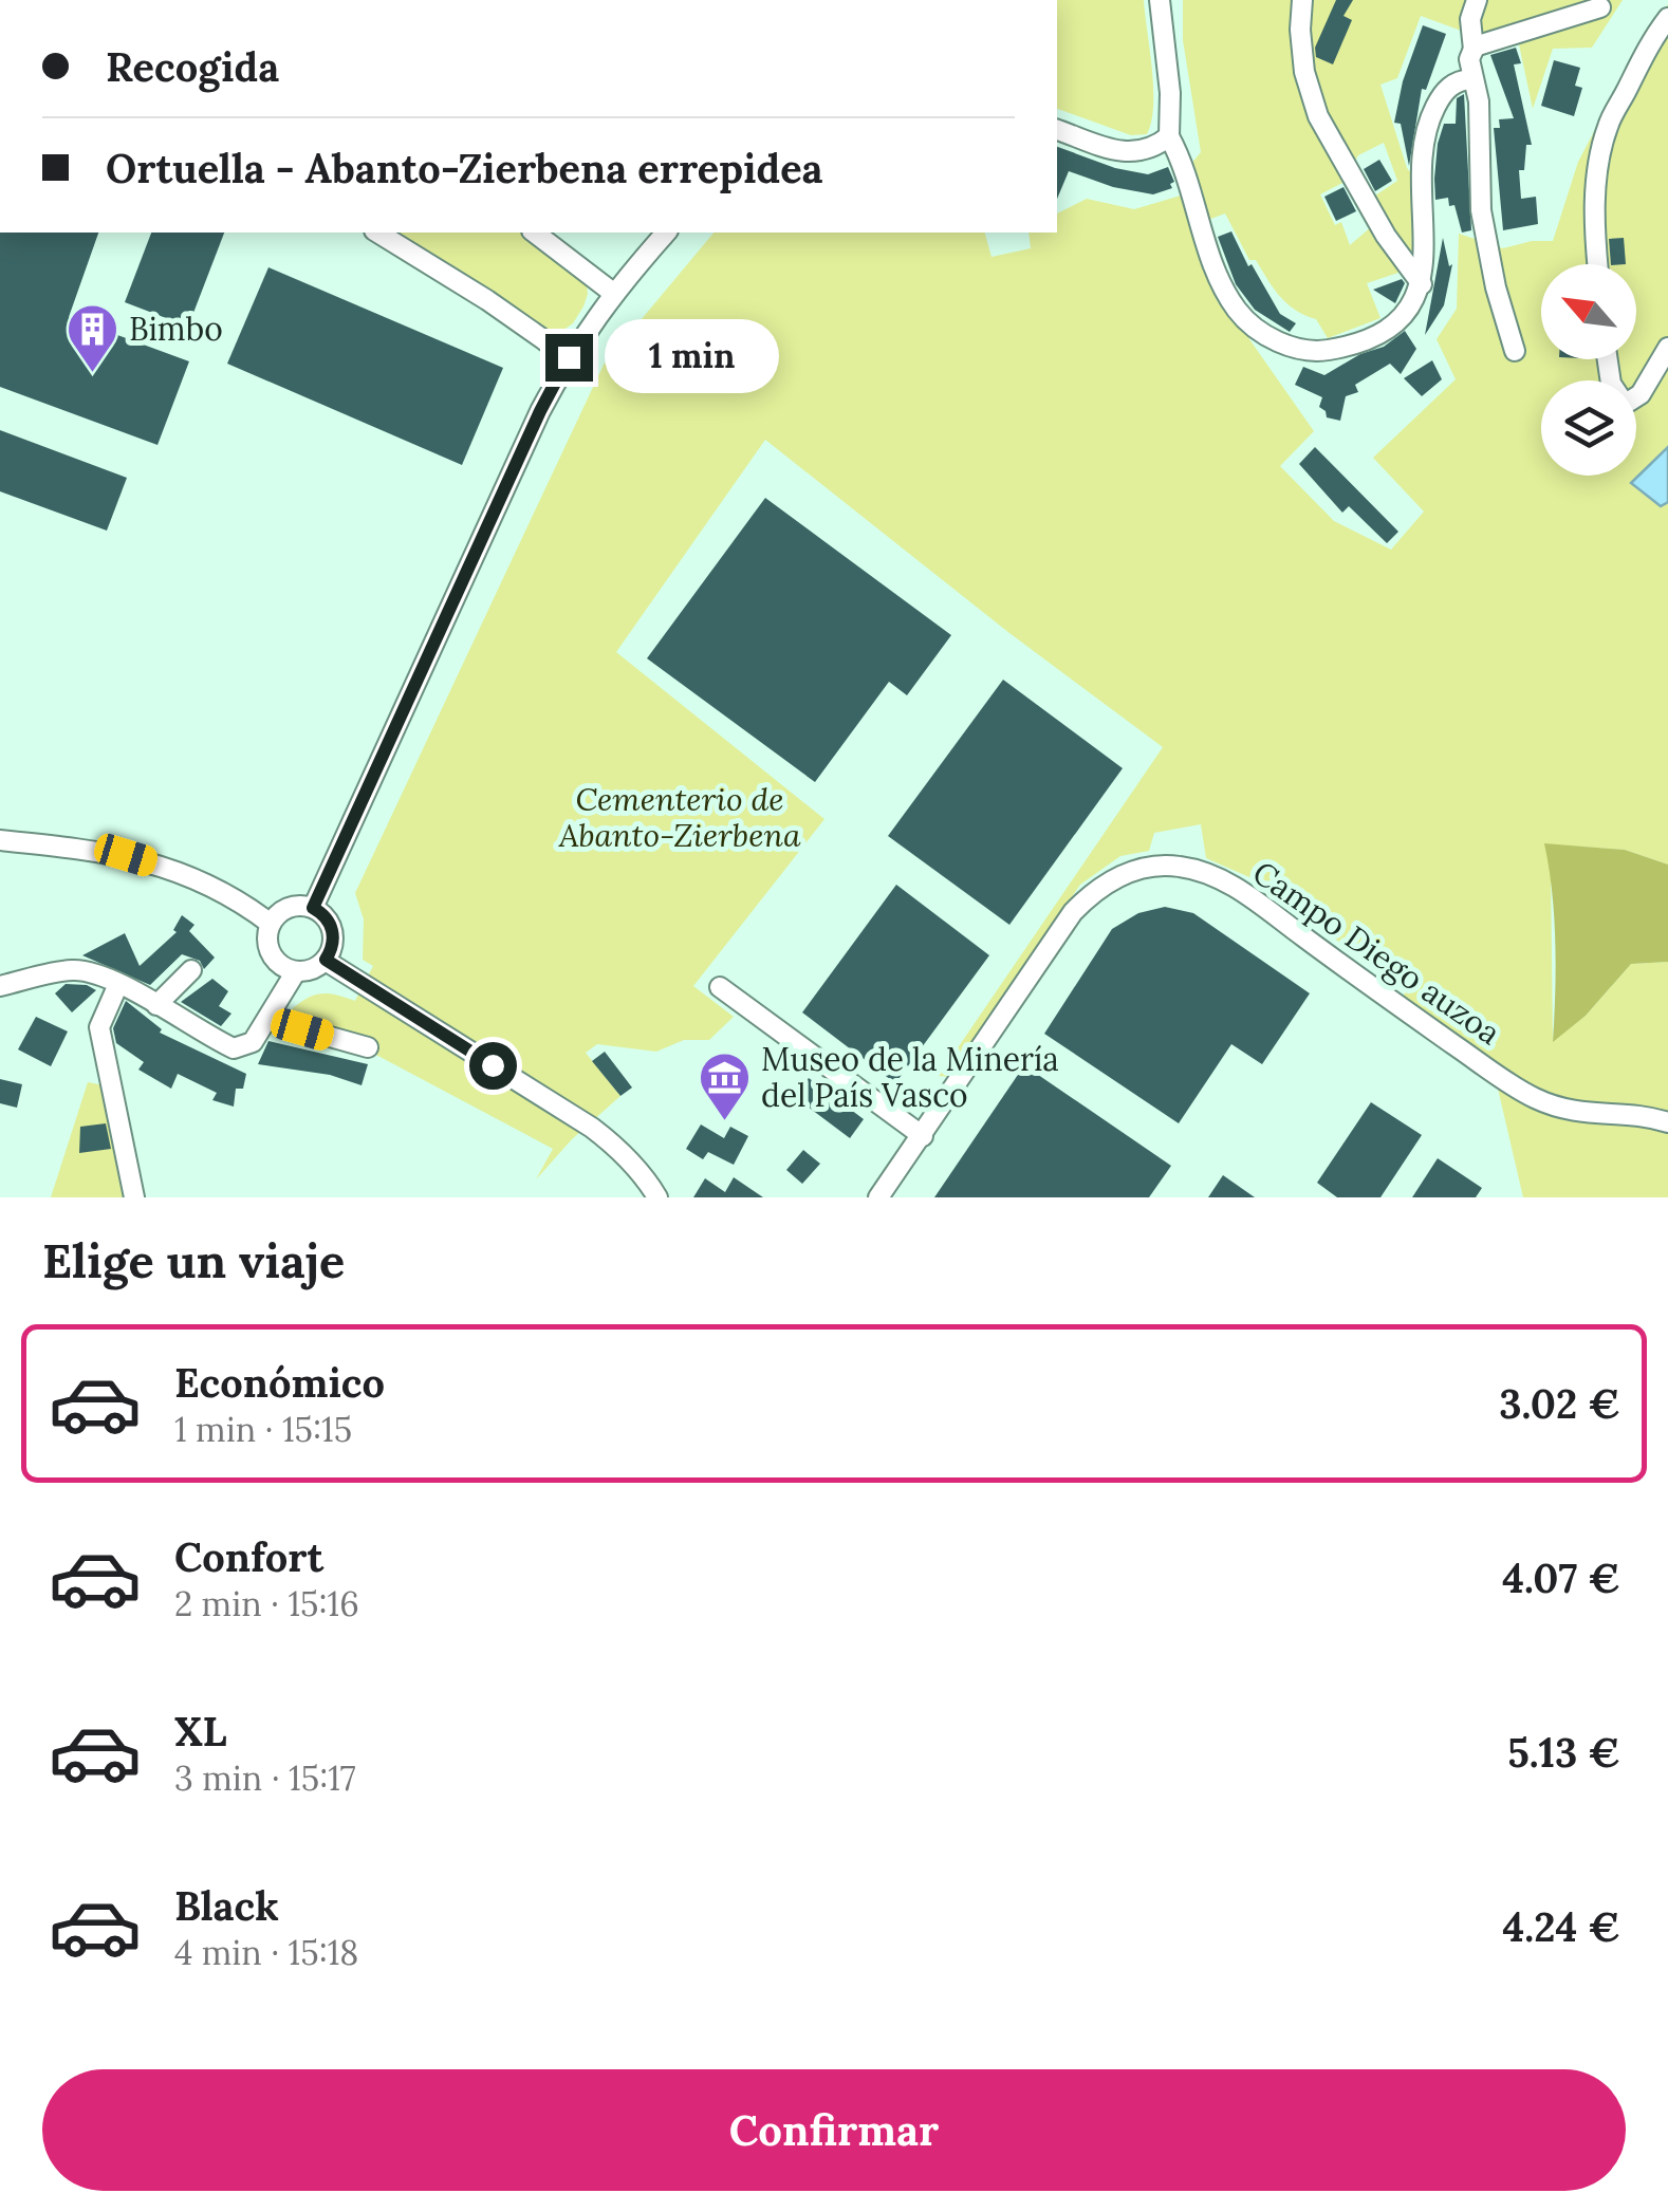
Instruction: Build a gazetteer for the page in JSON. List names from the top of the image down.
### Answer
{
  "streets": {
    "street": ["Campo Diego auzoa"]
  },
  "parks": ["Cementerio de Abanto-Zierbena"],
  "places": {
    "building": ["Bimbo"],
    "museum": ["Museo de la Minería del País Vasco"]
  },
  "north": "top left",
  "page": {
    "banner": ["Recogida", "Ortuella - Abanto-Zierbena errepidea"],
    "bubble": "1 min",
    "heading": "Elige un viaje",
    "list": [
      {
        "name": "Económico",
        "note": "1 min · 15:15",
        "value": "3.02 €"
      },
      {
        "name": "Confort",
        "note": "2 min · 15:16",
        "value": "4.07 €"
      },
      {
        "name": "XL",
        "note": "3 min · 15:17",
        "value": "5.13 €"
      },
      {
        "name": "Black",
        "note": "4 min · 15:18",
        "value": "4.24 €"
      }
    ],
    "buttons": "Confirmar"
  }
}
